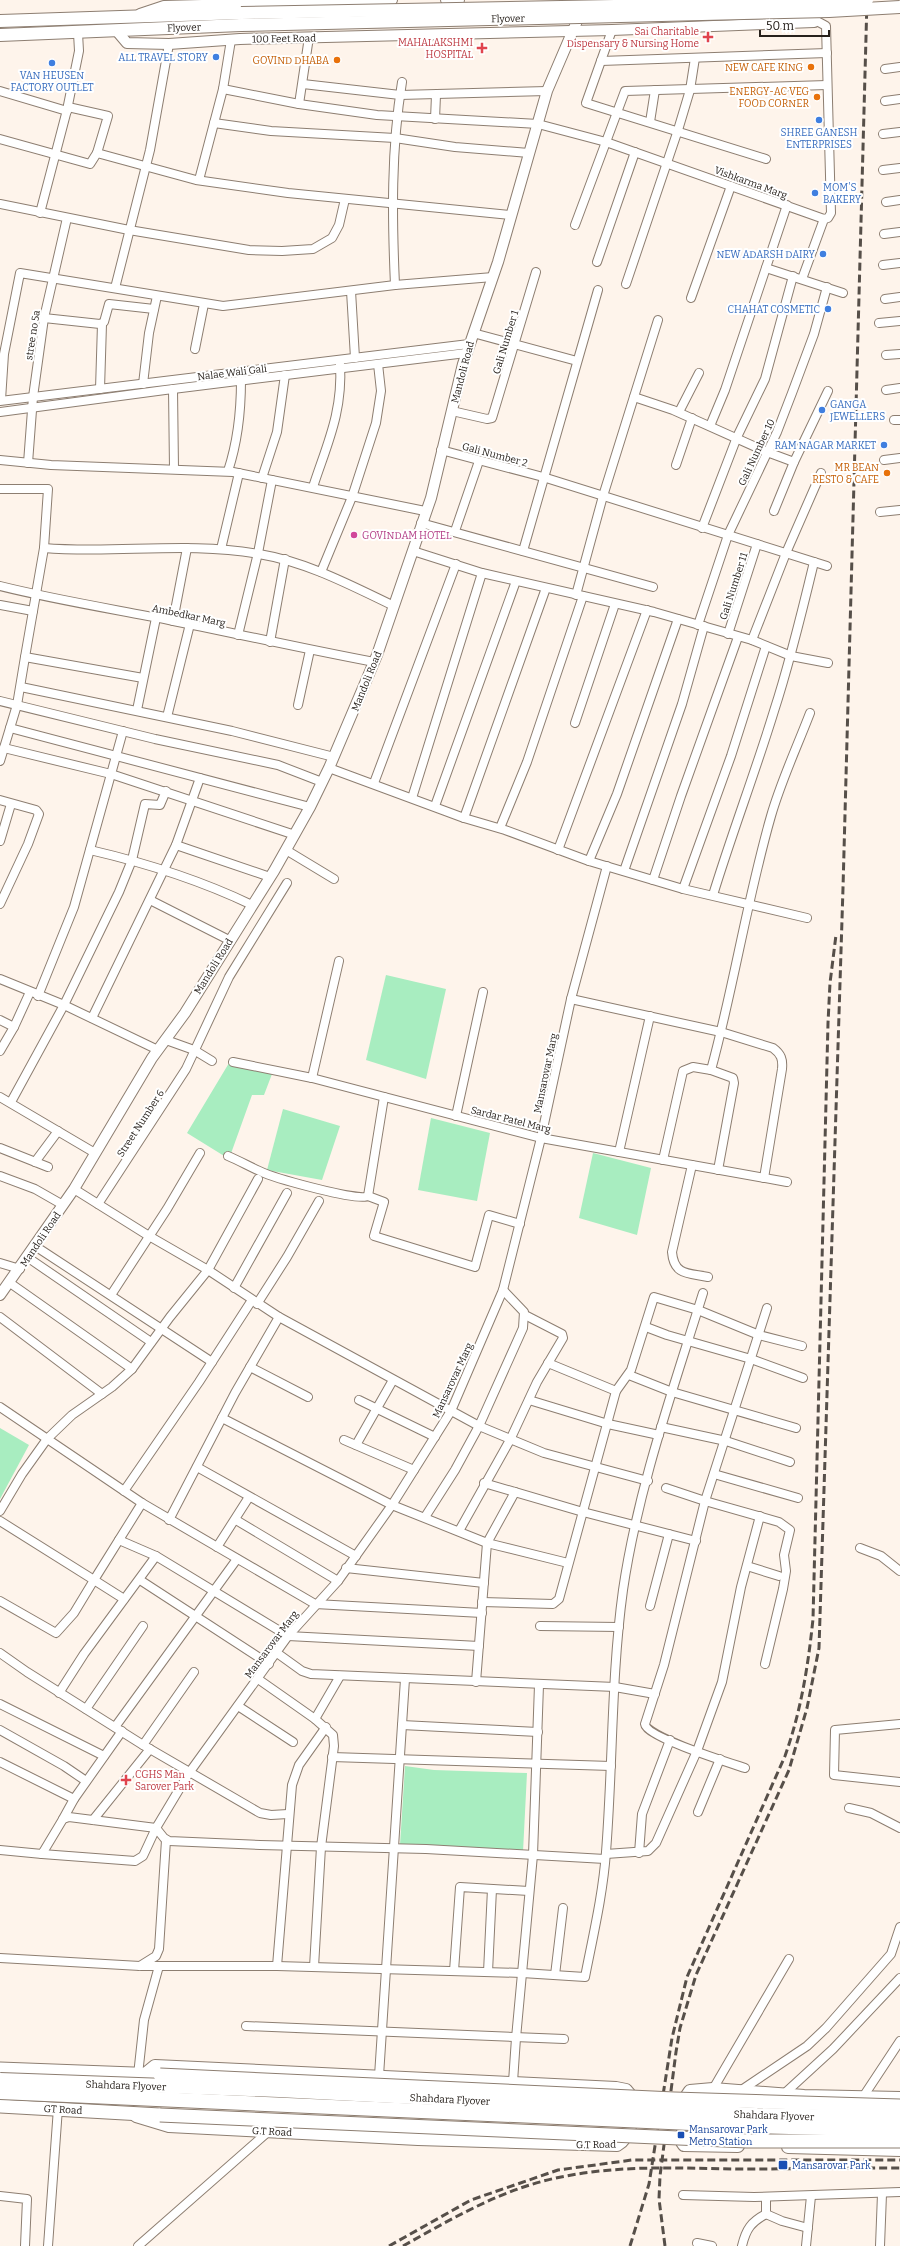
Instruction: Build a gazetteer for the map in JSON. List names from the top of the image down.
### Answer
{
  "streets": {
    "highway": ["Shahdara Flyover"],
    "main road": ["Flyover", "GT Road", "G.T Road"],
    "street": [
      "100 Feet Road",
      "Vishkarma Marg",
      "stree no 5a",
      "Gali Number 1",
      "Nalae Wali Gali",
      "Mandoli Road",
      "Gali Number 10",
      "Gali Number 2",
      "Gali Number 11",
      "Ambedkar Marg",
      "Mansarovar Marg",
      "Sardar Patel Marg",
      "Street Number 6"
    ]
  },
  "crossings": [
    ["Flyover", "100 Feet Road"],
    ["100 Feet Road", "Mandoli Road"],
    ["Vishkarma Marg", "Mandoli Road"],
    ["stree no 5a", "Nalae Wali Gali"],
    ["Gali Number 1", "Mandoli Road"],
    ["Nalae Wali Gali", "Mandoli Road"],
    ["Mandoli Road", "Gali Number 2"],
    ["Mandoli Road", "Ambedkar Marg"],
    ["Gali Number 10", "Gali Number 2"],
    ["Gali Number 2", "Gali Number 11"],
    ["Mansarovar Marg", "Sardar Patel Marg"],
    ["Shahdara Flyover", "G.T Road"],
    ["GT Road", "G.T Road"]
  ],
  "places": {
    "health": ["Sai Charitable Dispensary & Nursing Home", "MAHALAKSHMI HOSPITAL", "CGHS Man Sarover Park"],
    "other": [
      "ALL TRAVEL STORY",
      "GOVIND DHABA",
      "VAN HEUSEN FACTORY OUTLET",
      "NEW CAFE KING",
      "ENERGY-AC VEG FOOD CORNER",
      "SHREE GANESH ENTERPRISES",
      "MOM'S BAKERY",
      "NEW ADARSH DAIRY",
      "CHAHAT COSMETIC",
      "GANGA JEWELLERS",
      "RAM NAGAR MARKET",
      "MR BEAN RESTO & CAFE",
      "GOVINDAM HOTEL"
    ],
    "transit": ["Mansarovar Park Metro Station", "Mansarovar Park"]
  },
  "scale_bar": "50 m"
}
